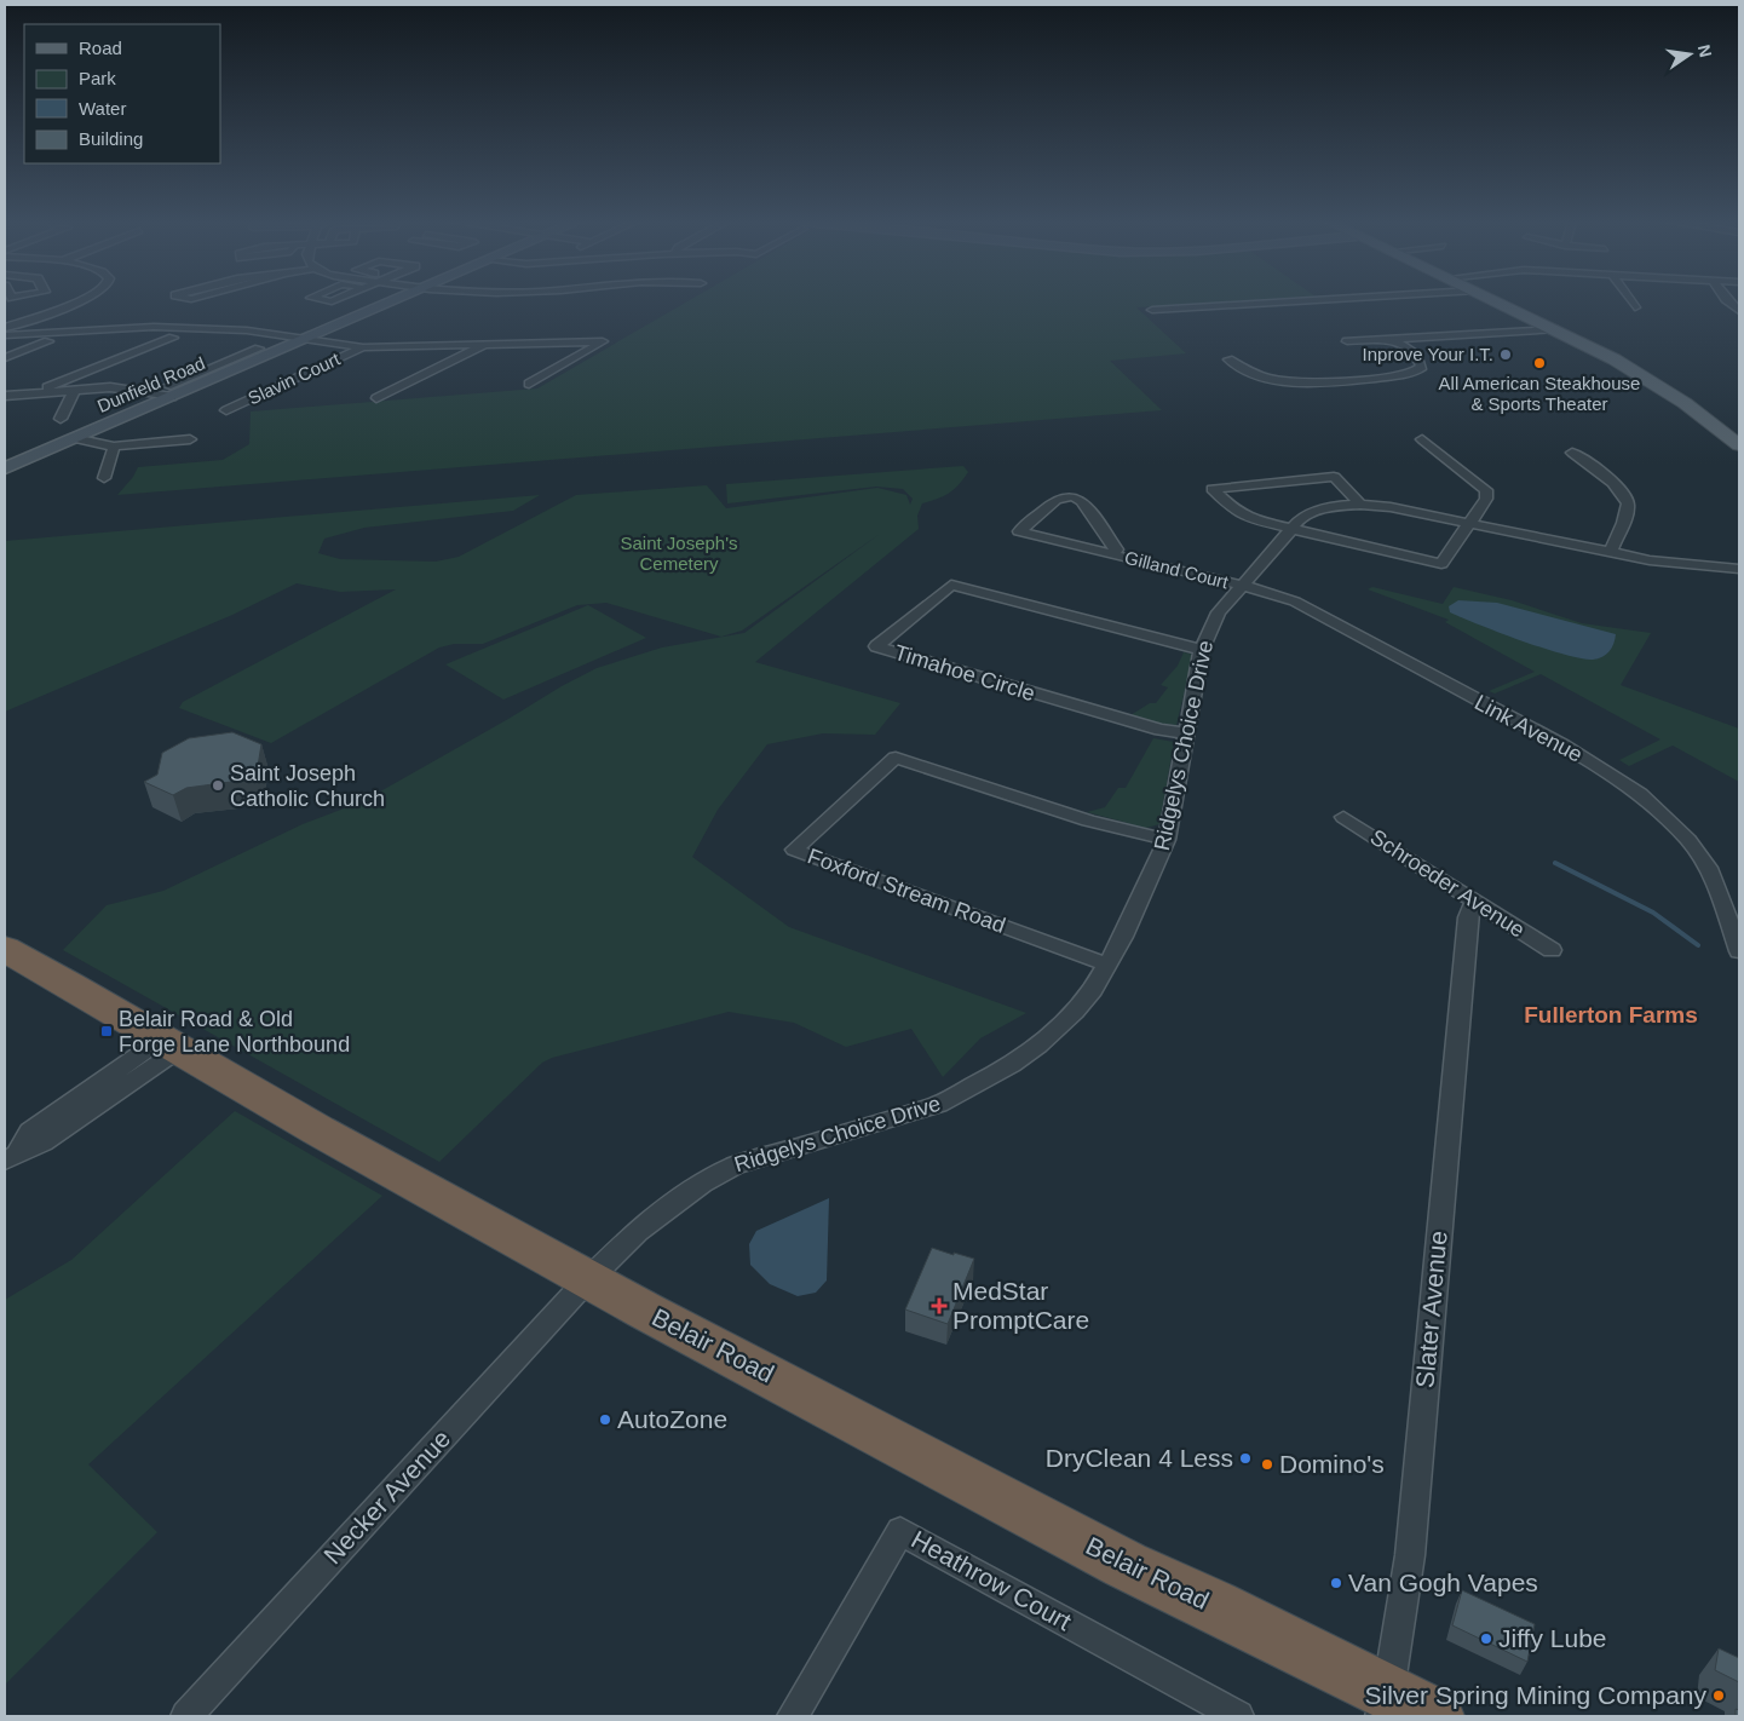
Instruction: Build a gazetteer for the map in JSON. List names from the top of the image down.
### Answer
{
  "streets": {
    "highway": ["Belair Road"],
    "street": [
      "Slavin Court",
      "Dunfield Road",
      "Gilland Court",
      "Timahoe Circle",
      "Link Avenue",
      "Ridgelys Choice Drive",
      "Schroeder Avenue",
      "Foxford Stream Road",
      "Slater Avenue",
      "Necker Avenue",
      "Heathrow Court"
    ]
  },
  "crossings": [
    ["Gilland Court", "Link Avenue"],
    ["Gilland Court", "Ridgelys Choice Drive"],
    ["Timahoe Circle", "Ridgelys Choice Drive"],
    ["Link Avenue", "Ridgelys Choice Drive"],
    ["Ridgelys Choice Drive", "Foxford Stream Road"],
    ["Ridgelys Choice Drive", "Belair Road"],
    ["Ridgelys Choice Drive", "Necker Avenue"],
    ["Schroeder Avenue", "Slater Avenue"],
    ["Slater Avenue", "Belair Road"],
    ["Belair Road", "Necker Avenue"]
  ],
  "districts": ["Fullerton Farms"],
  "parks": ["Saint Joseph's Cemetery"],
  "places": {
    "other": [
      "Inprove Your I.T.",
      "All American Steakhouse & Sports Theater",
      "Saint Joseph Catholic Church",
      "AutoZone",
      "DryClean 4 Less",
      "Domino's",
      "Van Gogh Vapes",
      "Jiffy Lube",
      "Silver Spring Mining Company"
    ],
    "transit": ["Belair Road & Old Forge Lane Northbound"],
    "health": ["MedStar PromptCare"]
  },
  "legend": [
    "Road",
    "Park",
    "Water",
    "Building"
  ],
  "north": "right"
}
